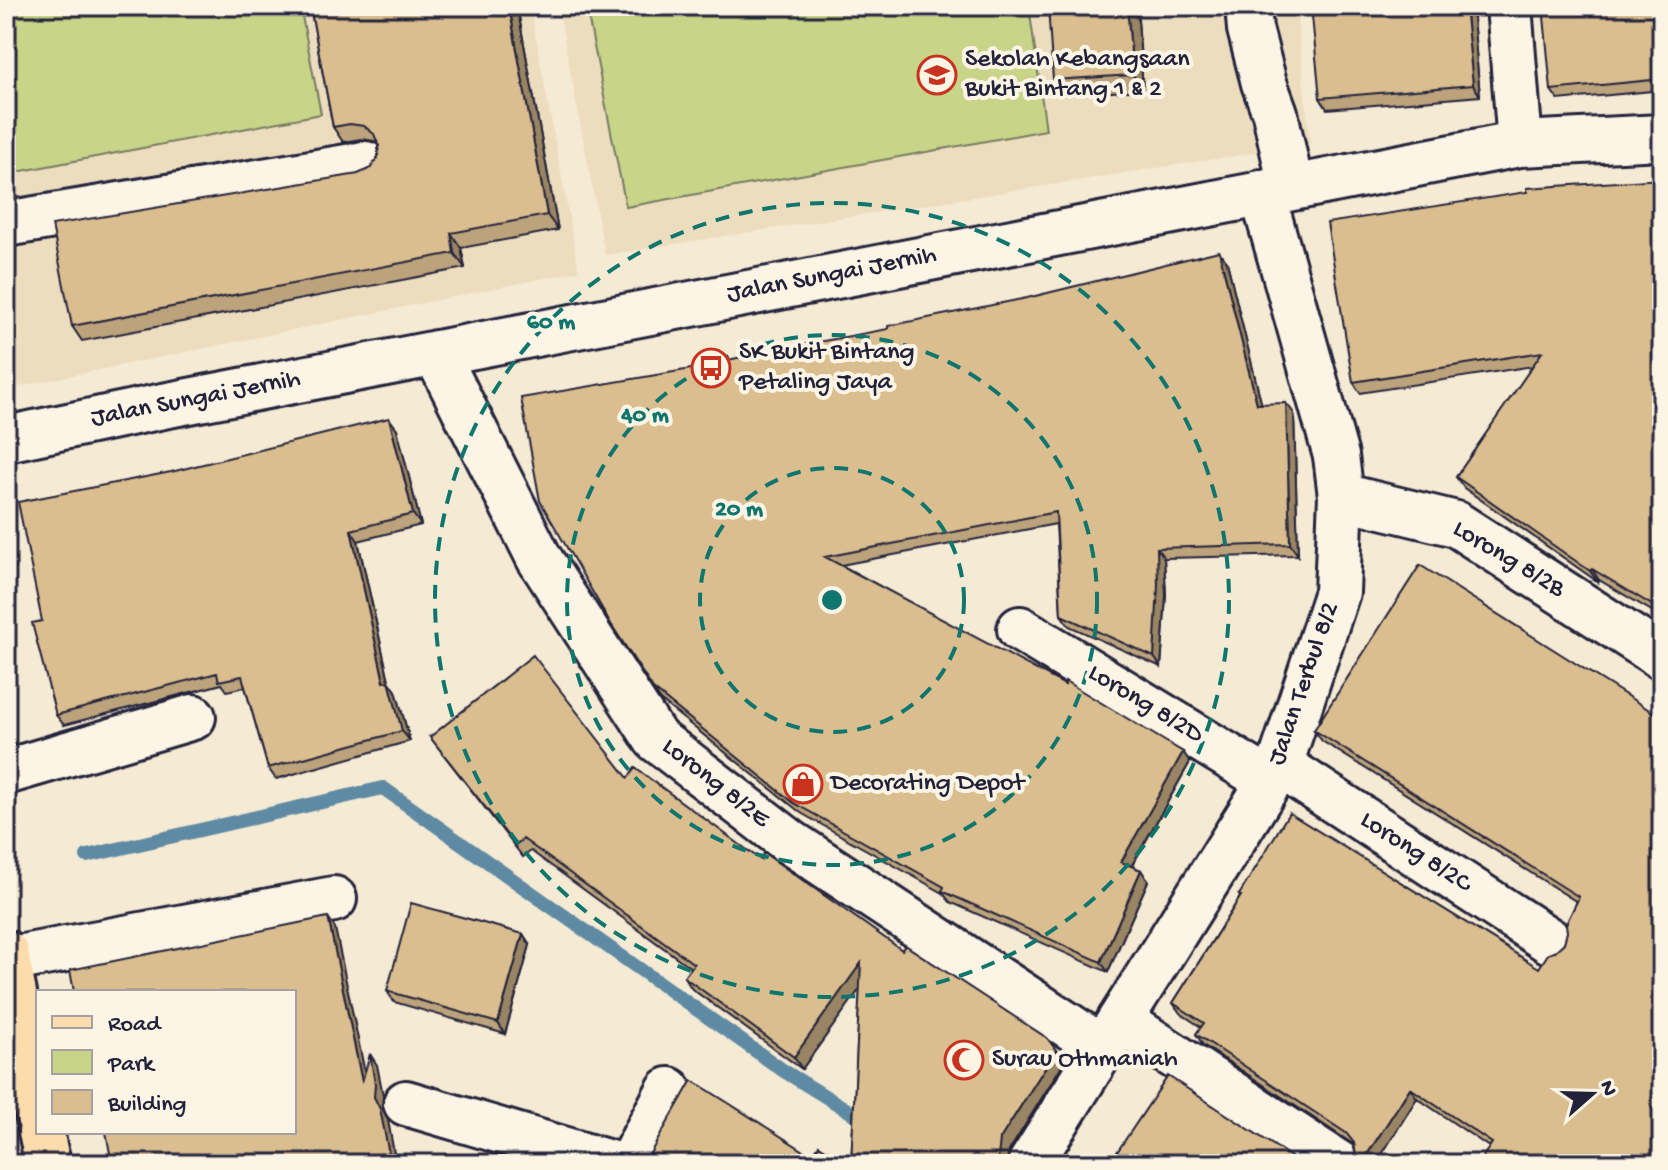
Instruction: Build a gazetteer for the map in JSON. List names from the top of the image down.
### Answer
{
  "streets": {
    "street": [
      "Jalan Sungai Jernih",
      "Lorong 8/2B",
      "Jalan Terbul 8/2",
      "Lorong 8/2D",
      "Lorong 8/2E",
      "Lorong 8/2C"
    ]
  },
  "crossings": [
    ["Jalan Sungai Jernih", "Jalan Terbul 8/2"],
    ["Jalan Sungai Jernih", "Lorong 8/2E"],
    ["Lorong 8/2B", "Jalan Terbul 8/2"],
    ["Jalan Terbul 8/2", "Lorong 8/2D"],
    ["Jalan Terbul 8/2", "Lorong 8/2E"],
    ["Jalan Terbul 8/2", "Lorong 8/2C"],
    ["Lorong 8/2D", "Lorong 8/2C"]
  ],
  "places": {
    "school or university": ["Sekolah Kebangsaan Bukit Bintang 1 & 2"],
    "bus stop": ["SK Bukit Bintang Petaling Jaya"],
    "shop": ["Decorating Depot"],
    "mosque": ["Surau Othmaniah"]
  },
  "legend": ["Road", "Park", "Building"],
  "north": "right",
  "rings": ["60 m", "40 m", "20 m"]
}
